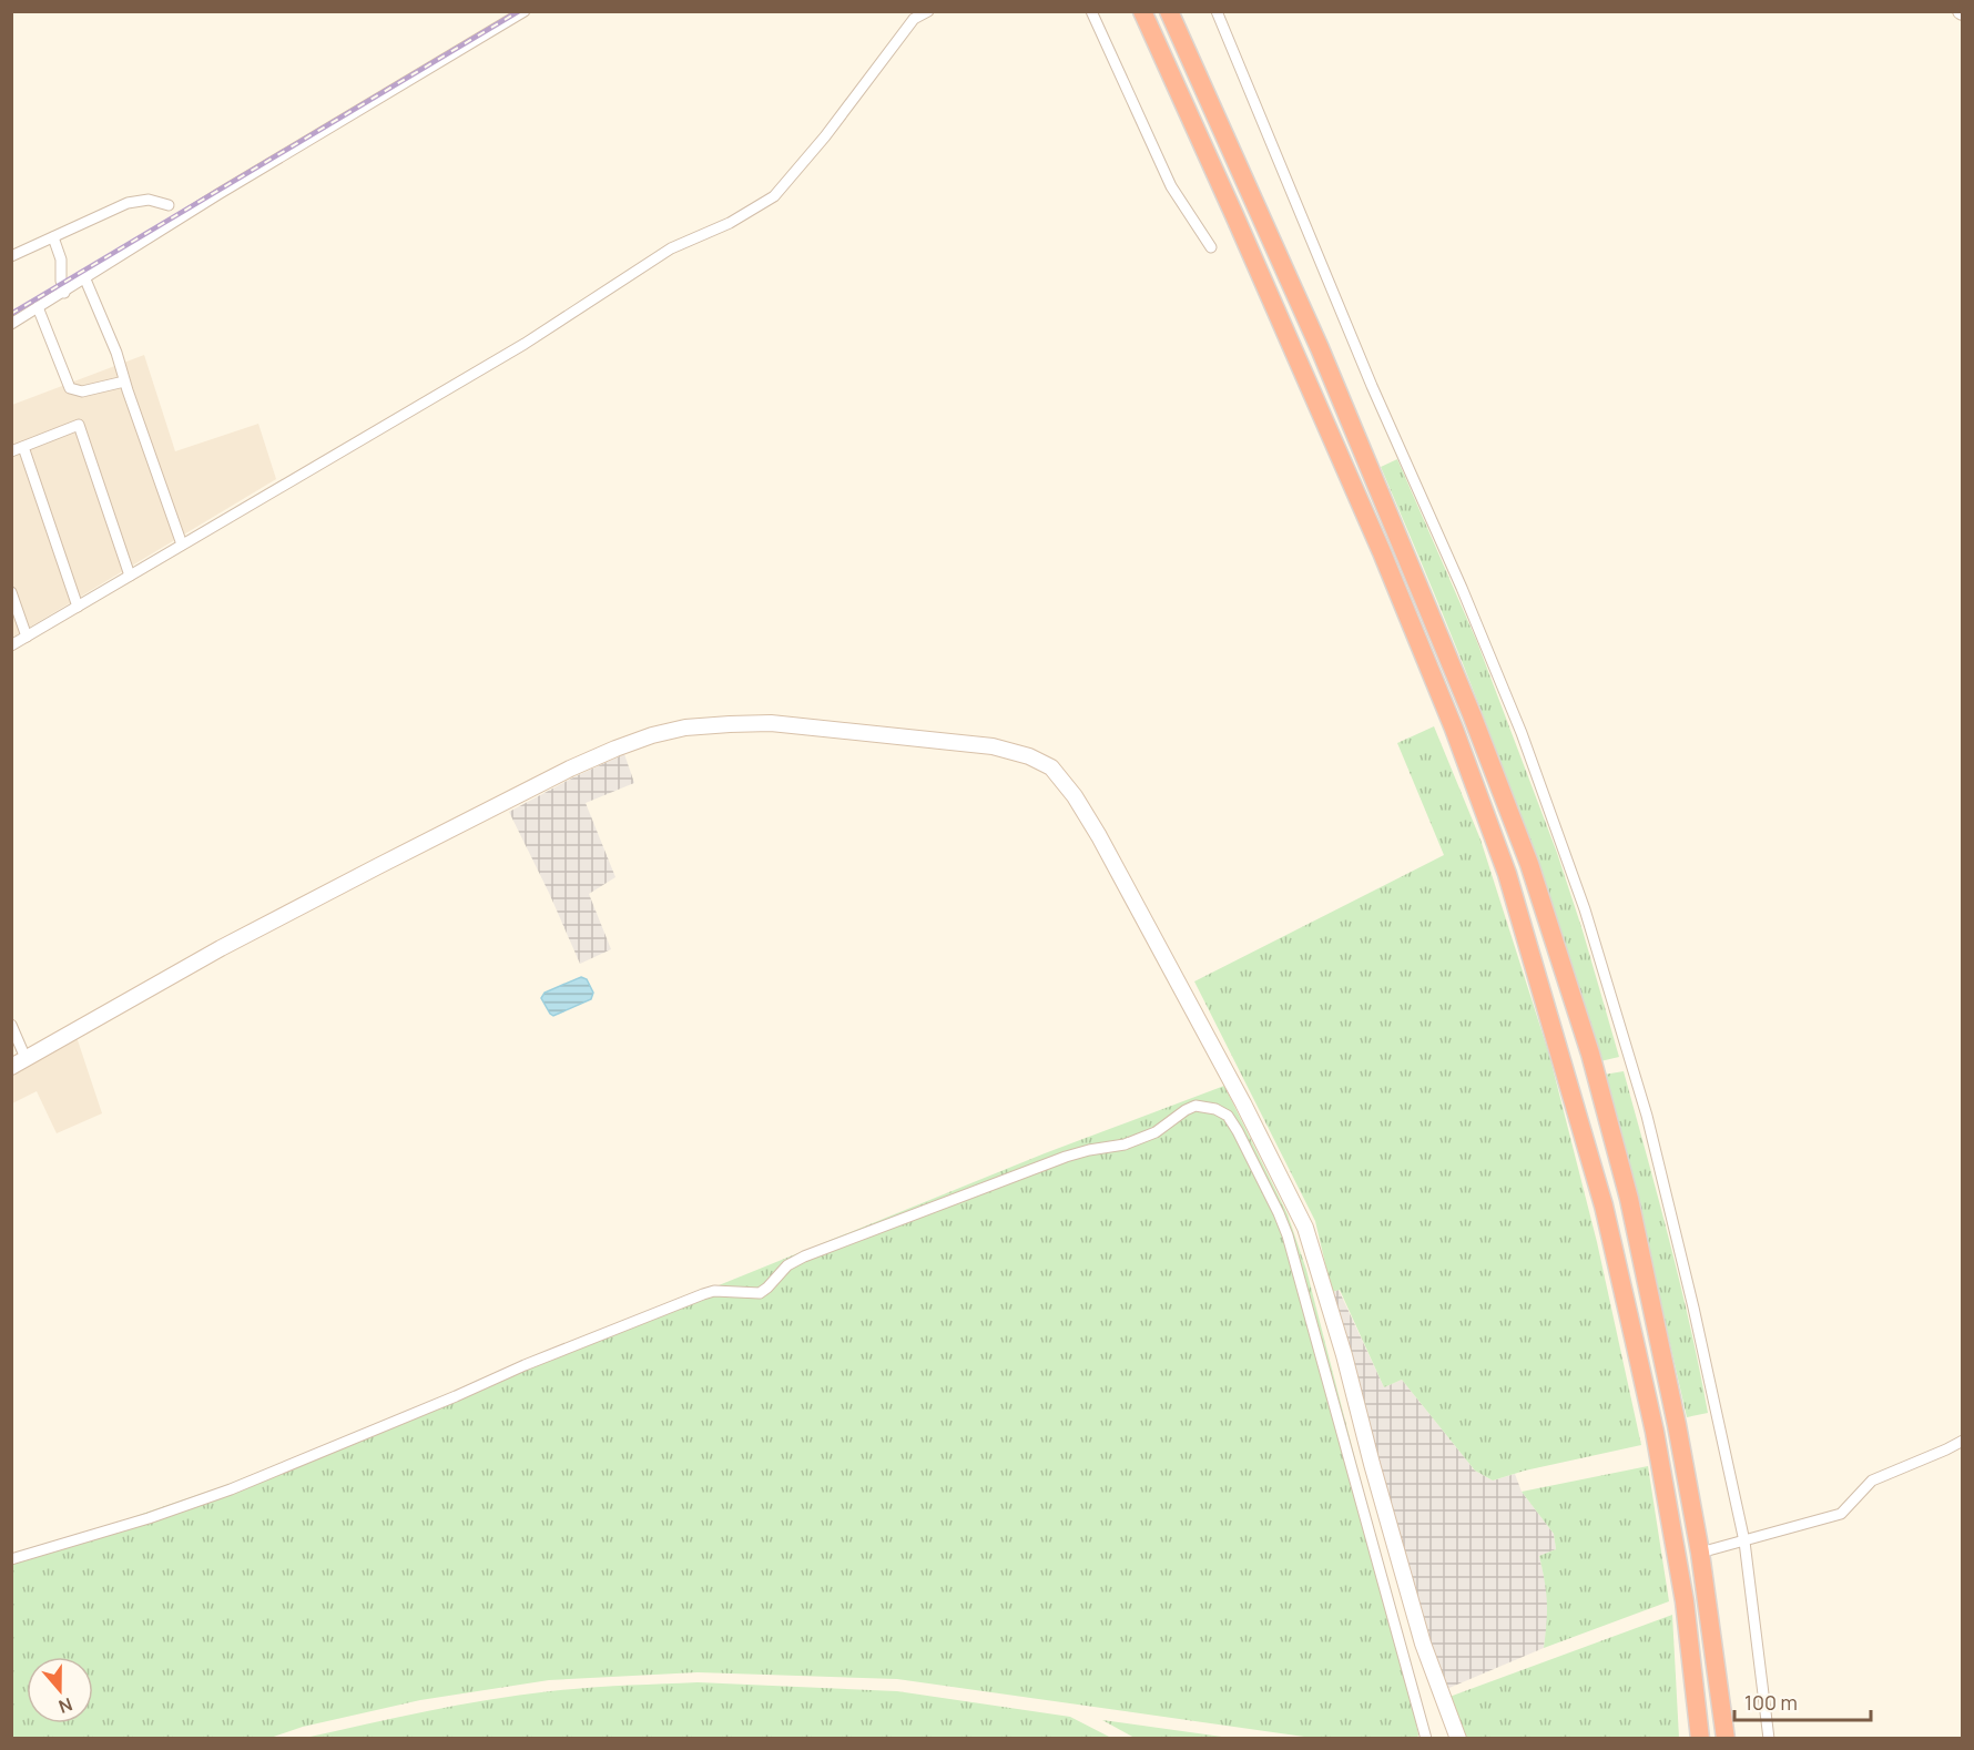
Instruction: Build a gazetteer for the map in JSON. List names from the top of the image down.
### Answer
{
  "scale_bar": "100 m",
  "north": "bottom"
}
